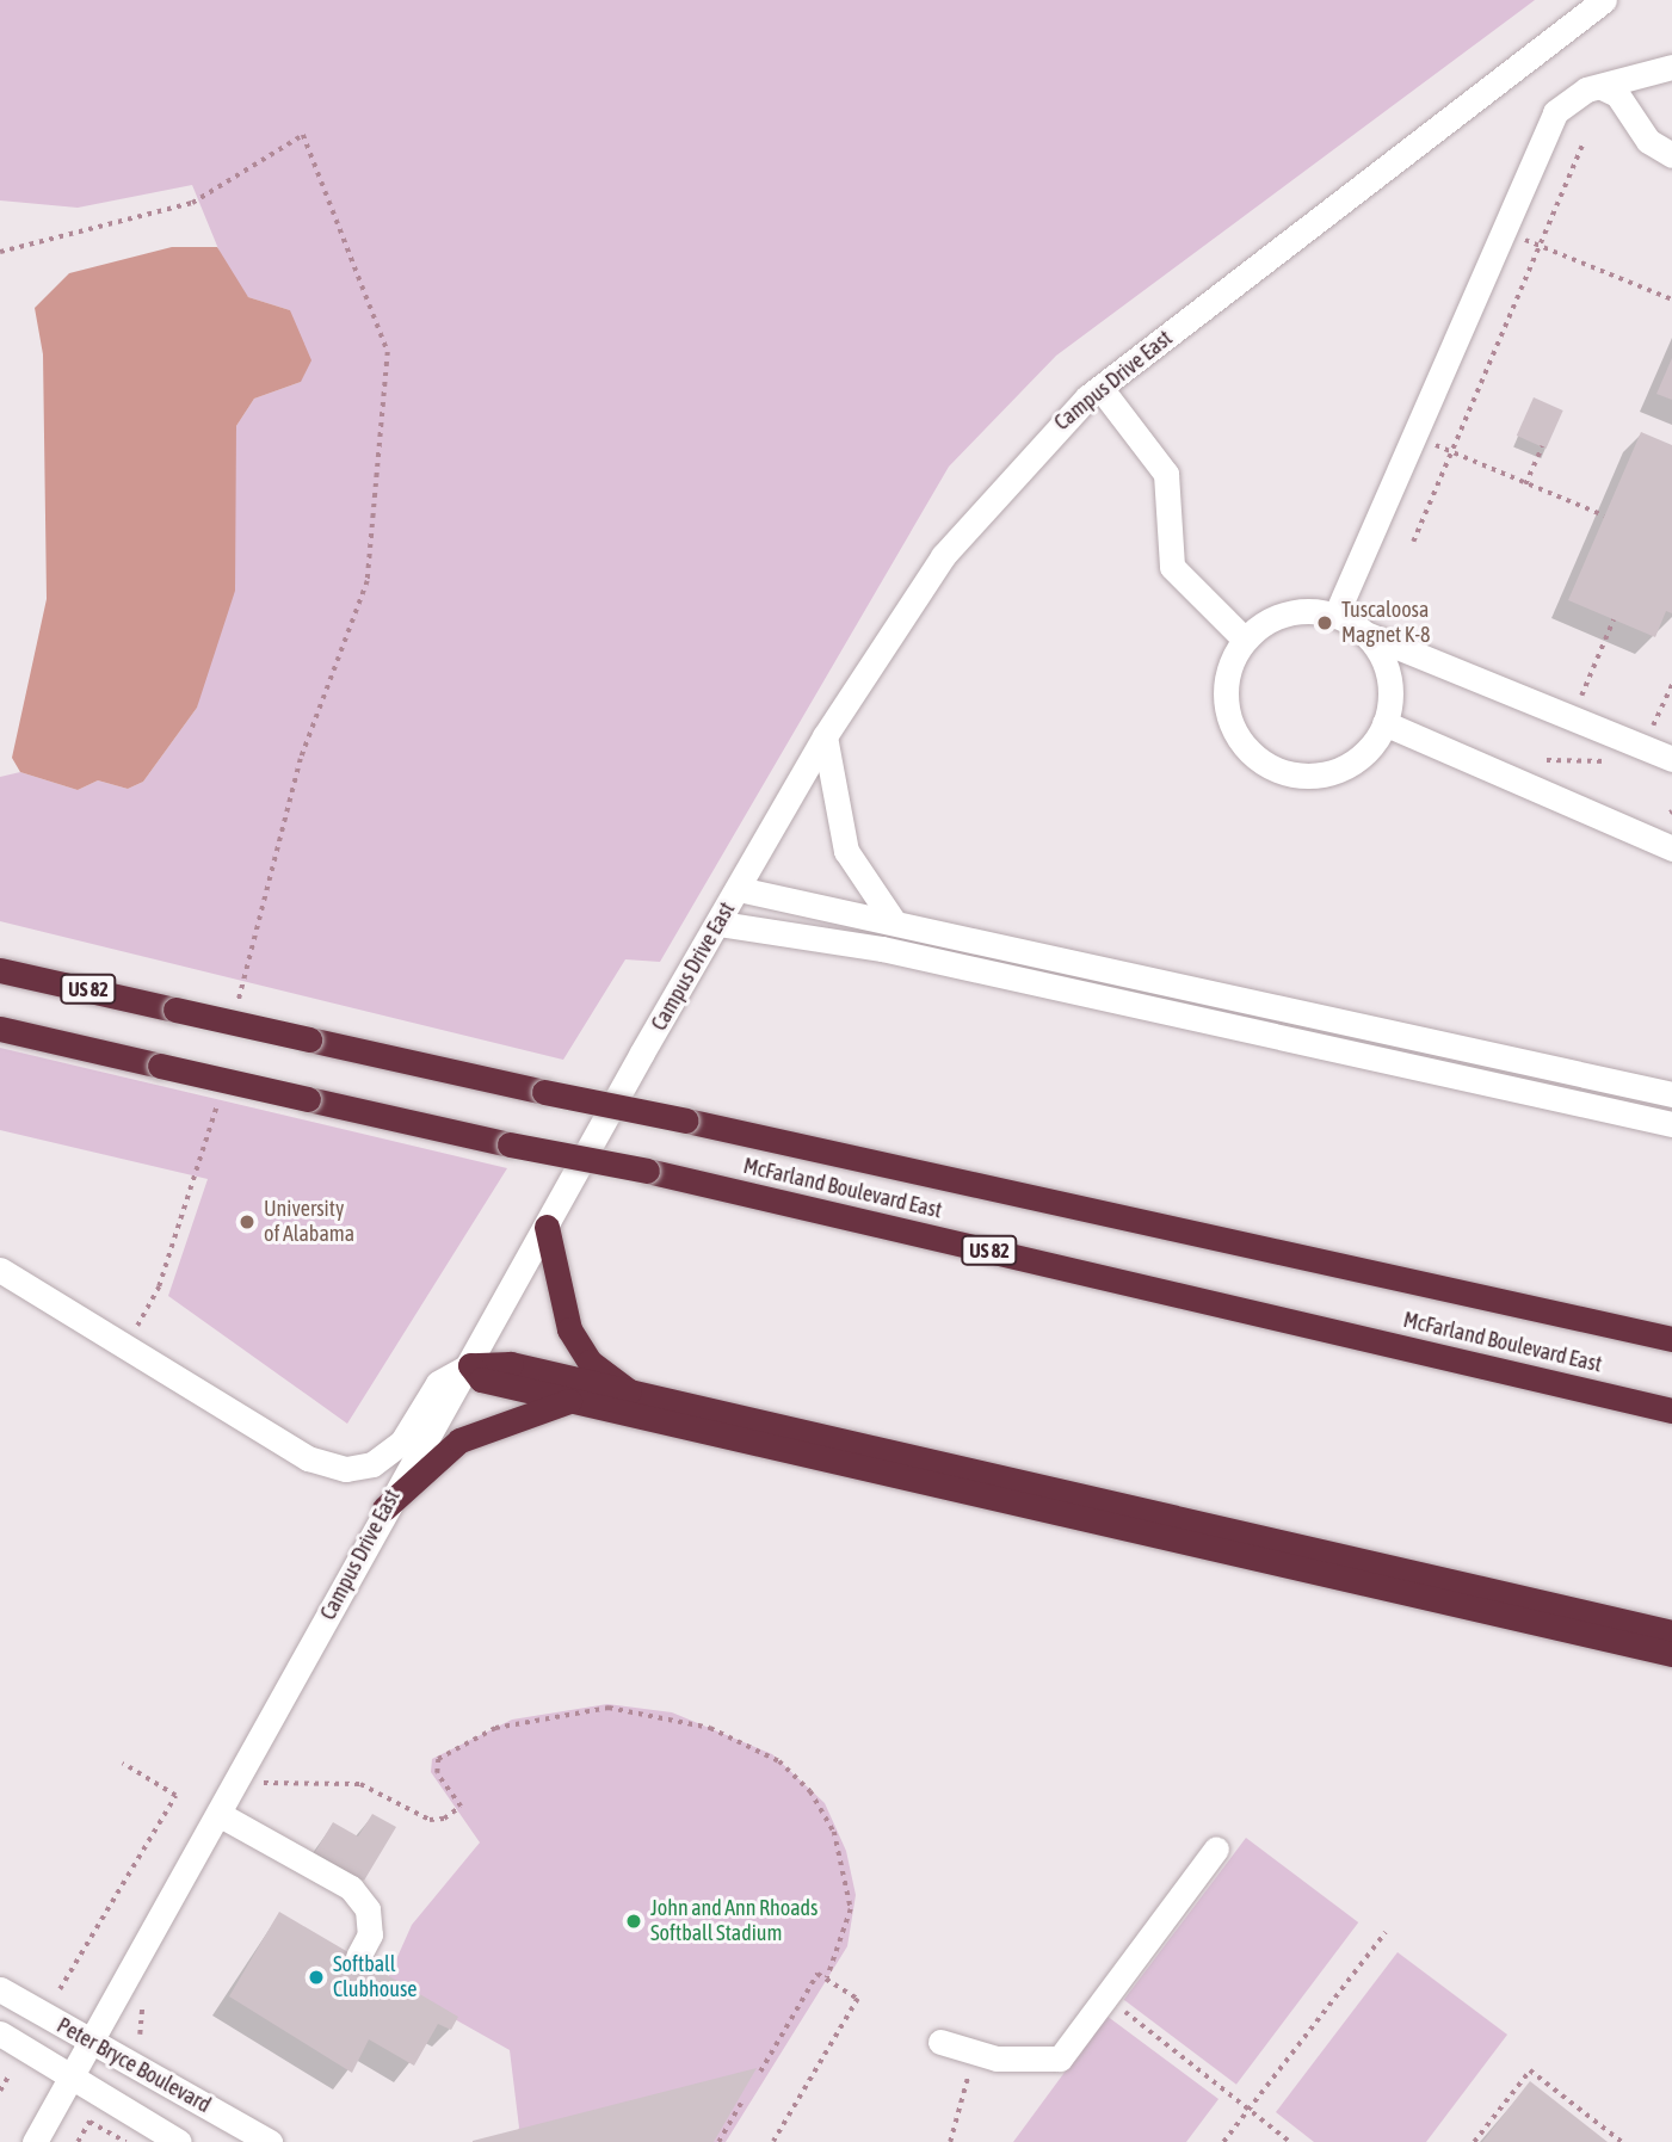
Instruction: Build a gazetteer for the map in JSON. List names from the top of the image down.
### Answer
{
  "streets": {
    "highway": ["US 82", "McFarland Boulevard East"],
    "street": ["Campus Drive East", "Peter Bryce Boulevard"]
  },
  "crossings": [
    ["Campus Drive East", "Peter Bryce Boulevard"]
  ],
  "places": [
    "Tuscaloosa Magnet K-8",
    "University of Alabama",
    "John and Ann Rhoads Softball Stadium",
    "Softball Clubhouse"
  ]
}
